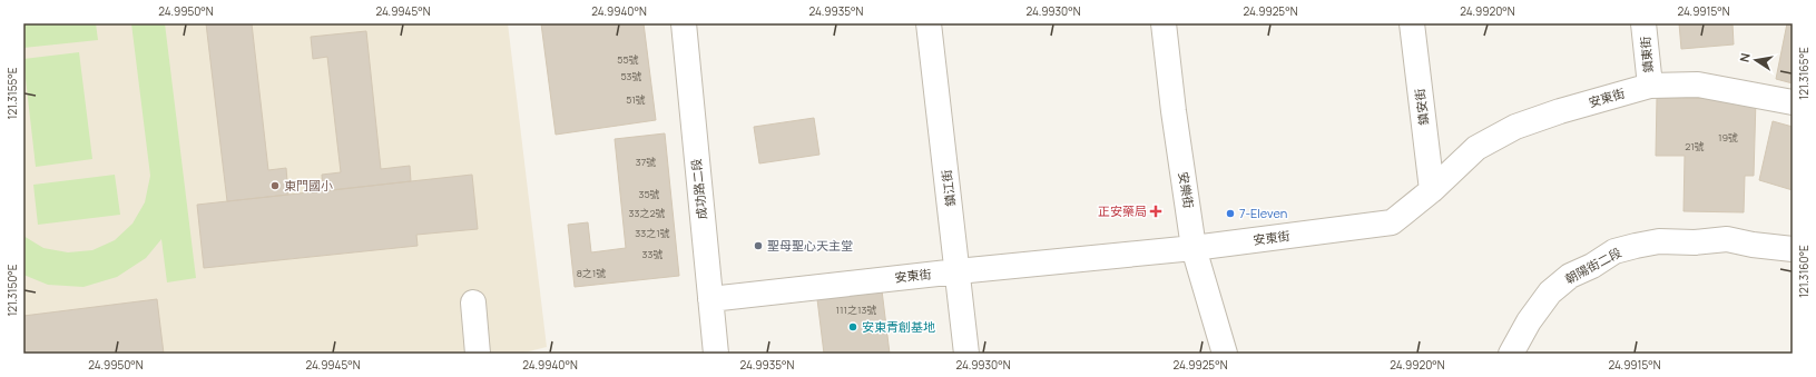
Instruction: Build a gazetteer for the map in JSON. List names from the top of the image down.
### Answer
{
  "streets": {
    "street": [
      "鎮東街",
      "安東街",
      "鎮安街",
      "鎮江街",
      "成功路二段",
      "安樂街",
      "朝陽街二段"
    ]
  },
  "crossings": [
    ["鎮東街", "安東街"],
    ["安東街", "鎮安街"],
    ["安東街", "鎮江街"],
    ["安東街", "成功路二段"],
    ["安東街", "安樂街"]
  ],
  "places": {
    "other": [
      "東門國小",
      "7-Eleven",
      "聖母聖心天主堂",
      "安東青創基地"
    ],
    "health": ["正安藥局"]
  },
  "house_numbers": [
    "55號",
    "53號",
    "51號",
    "19號",
    "21號",
    "37號",
    "35號",
    "33之2號",
    "33之1號",
    "33號",
    "8之1號",
    "111之13號"
  ],
  "north": "left",
  "coordinates": [
    "24.9950°N",
    "24.9945°N",
    "24.9940°N",
    "24.9935°N",
    "24.9930°N",
    "24.9925°N",
    "24.9920°N",
    "24.9915°N",
    "121.3165°E",
    "121.3155°E",
    "121.3160°E",
    "121.3150°E"
  ]
}
